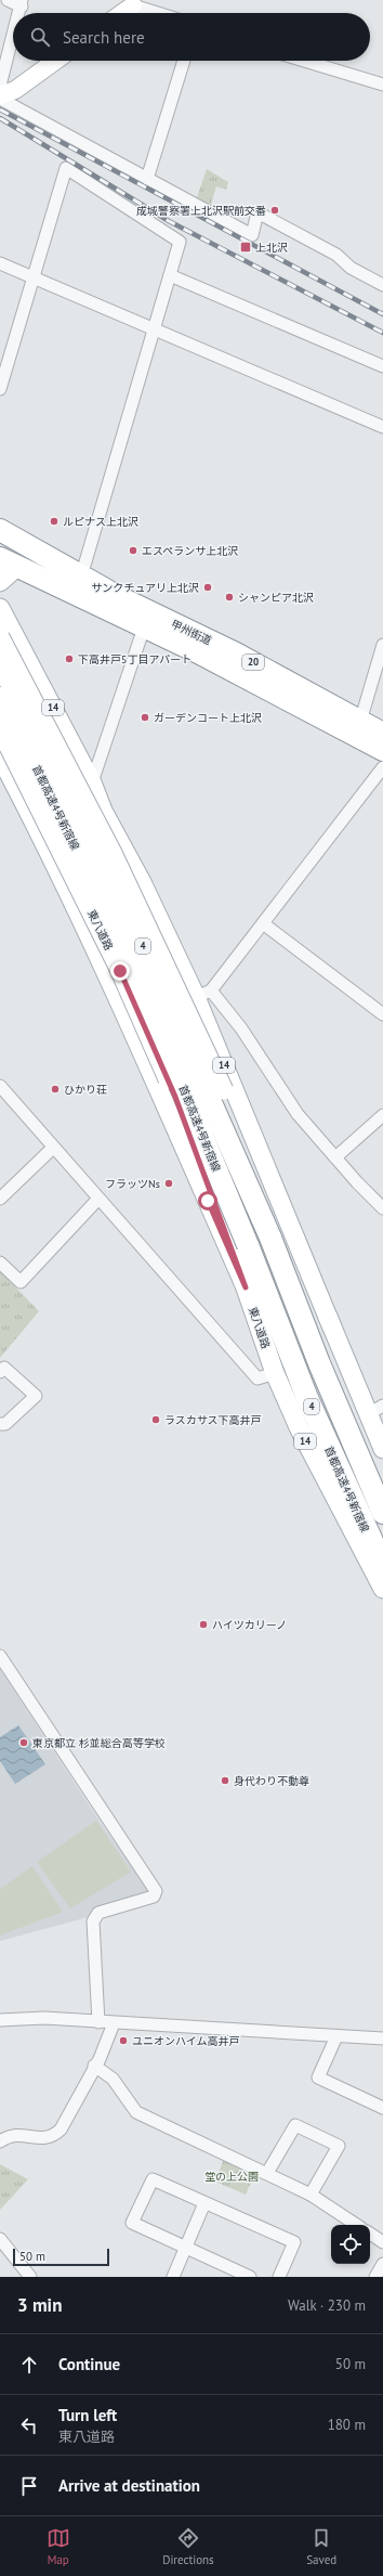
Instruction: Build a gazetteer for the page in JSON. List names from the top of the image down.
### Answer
{
  "streets": {
    "highway": [
      "甲州街道",
      "20",
      "首都高速4号新宿線",
      "4"
    ],
    "main road": ["14", "東八道路"]
  },
  "crossings": [
    ["14", "東八道路"]
  ],
  "parks": ["堂の上公園"],
  "places": {
    "other": [
      "成城警察署上北沢駅前交番",
      "ルピナス上北沢",
      "エスペランサ上北沢",
      "サンクチュアリ上北沢",
      "シャンピア北沢",
      "下高井戸5丁目アパート",
      "ガーデンコート上北沢",
      "ひかり荘",
      "フラッツNs",
      "ラスカサス下高井戸",
      "ハイツカリーノ",
      "東京都立 杉並総合高等学校",
      "身代わり不動尊",
      "ユニオンハイム高井戸"
    ],
    "transit": ["上北沢"]
  },
  "scale_bar": "50 m",
  "page": {
    "search": "Search here",
    "scale": "50 m",
    "heading": ["3 min", "Walk · 230 m"],
    "list": [
      ["Continue", "50 m"],
      ["Turn left", "東八道路", "180 m"],
      "Arrive at destination"
    ],
    "nav": ["Map", "Directions", "Saved"]
  }
}
